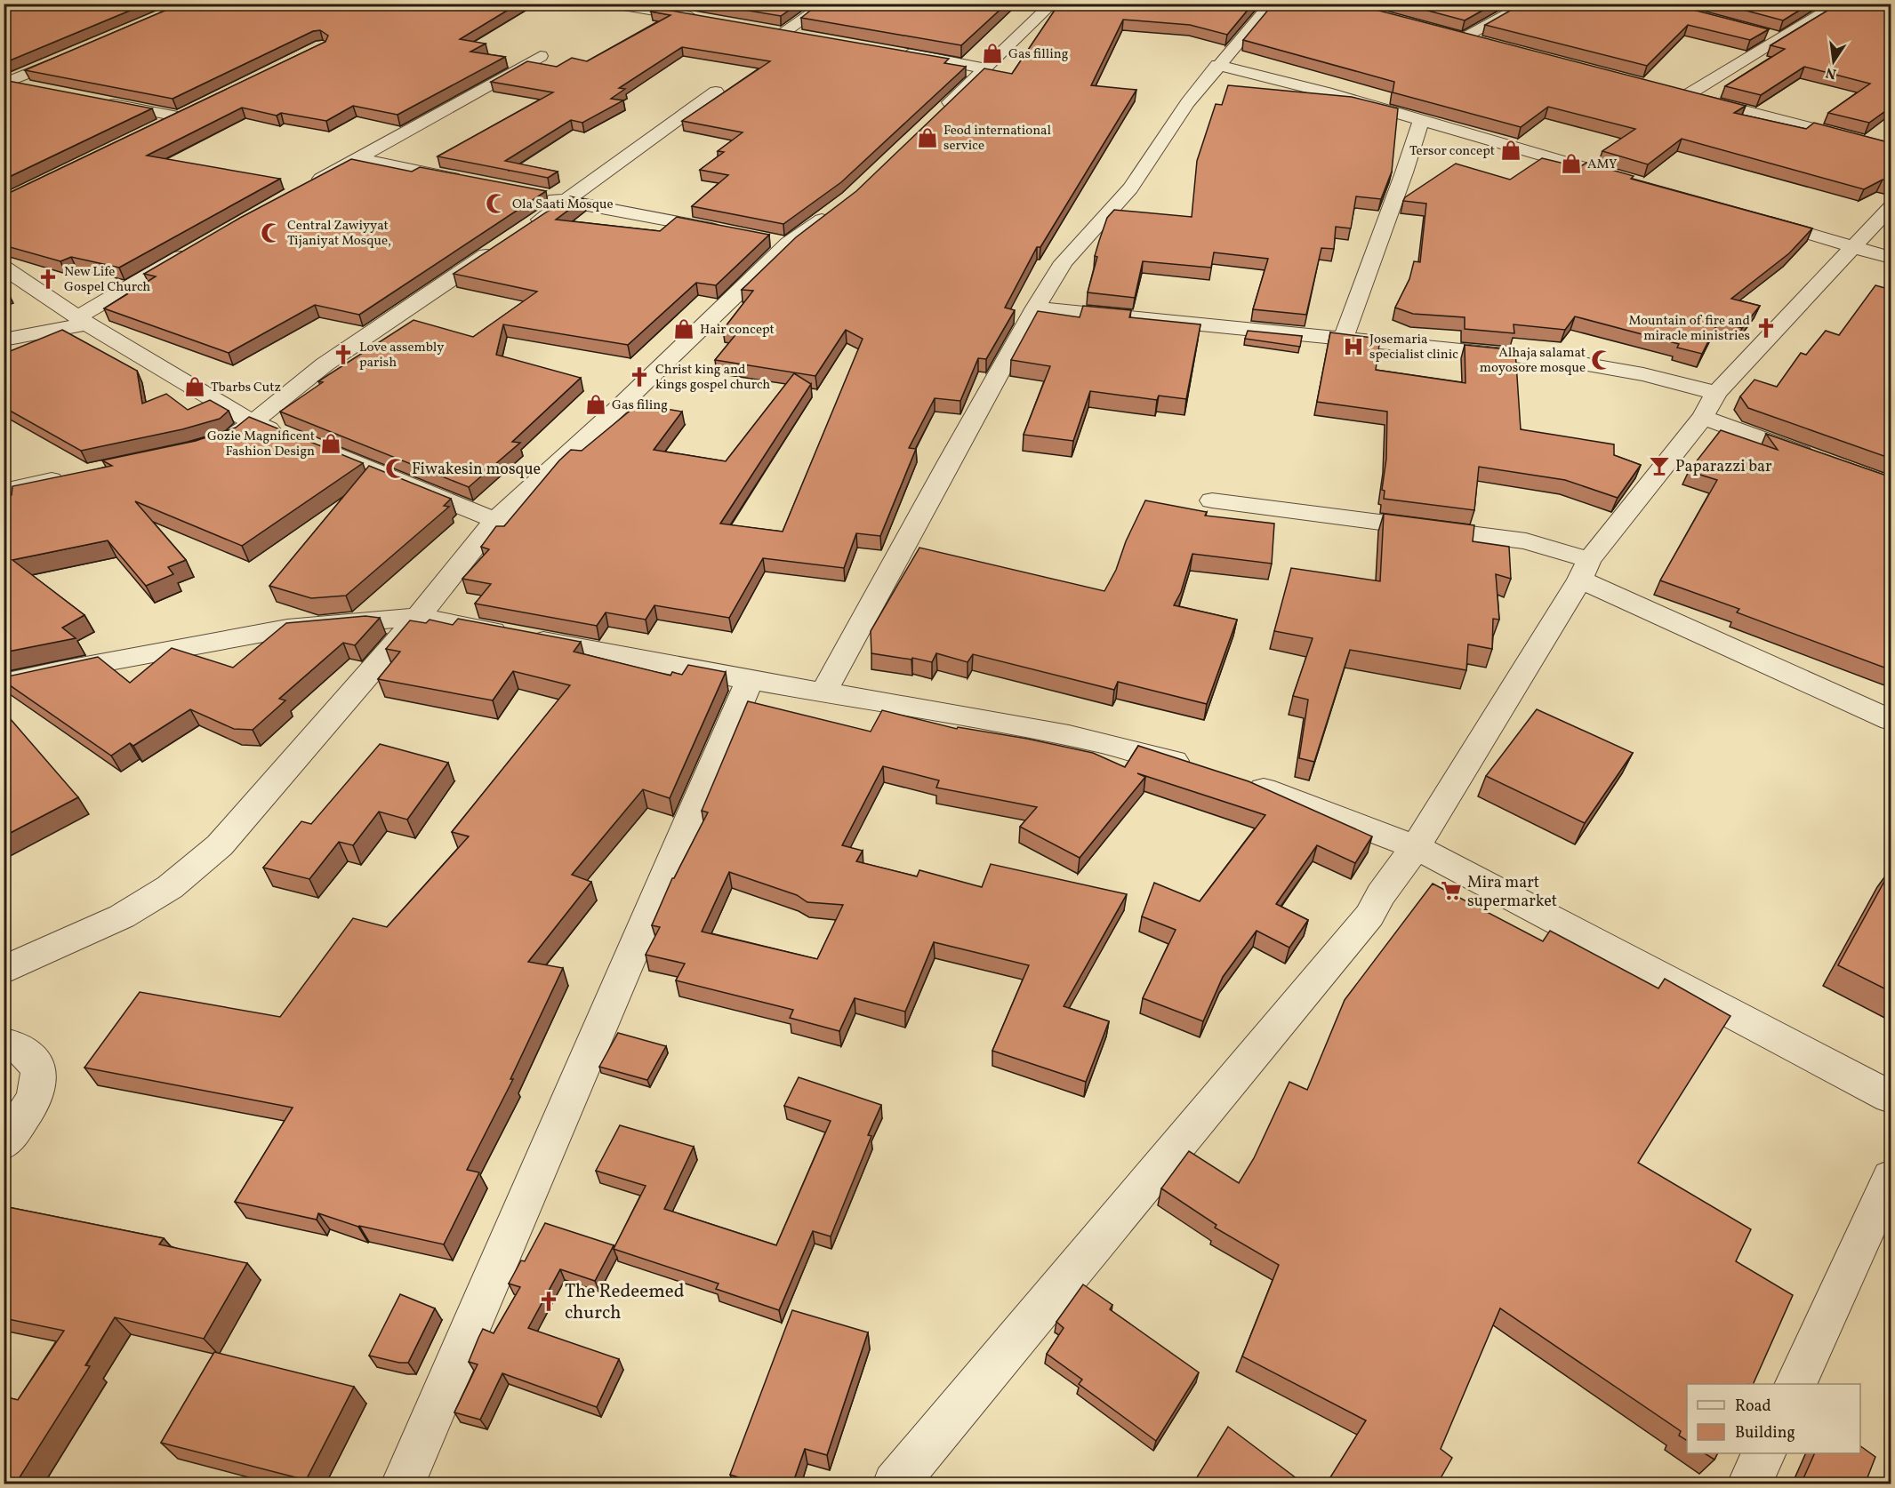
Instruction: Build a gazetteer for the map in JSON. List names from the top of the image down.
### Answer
{
  "places": {
    "shop": [
      "Gas filling",
      "Feod international service",
      "Tersor concept",
      "AMY",
      "Hair concept",
      "Tbarbs Cutz",
      "Gas filing",
      "Gozie Magnificent Fashion Design"
    ],
    "mosque": [
      "Ola Saati Mosque",
      "Central Zawiyyat Tijaniyat Mosque,",
      "Alhaja salamat moyosore mosque",
      "Fiwakesin mosque"
    ],
    "church": [
      "New Life Gospel Church",
      "Mountain of fire and miracle ministries",
      "Love assembly parish",
      "Christ king and kings gospel church",
      "The Redeemed church"
    ],
    "hospital": ["Josemaria specialist clinic"],
    "bar": ["Paparazzi bar"],
    "supermarket": ["Mira mart supermarket"]
  },
  "legend": ["Road", "Building"],
  "north": "bottom"
}
